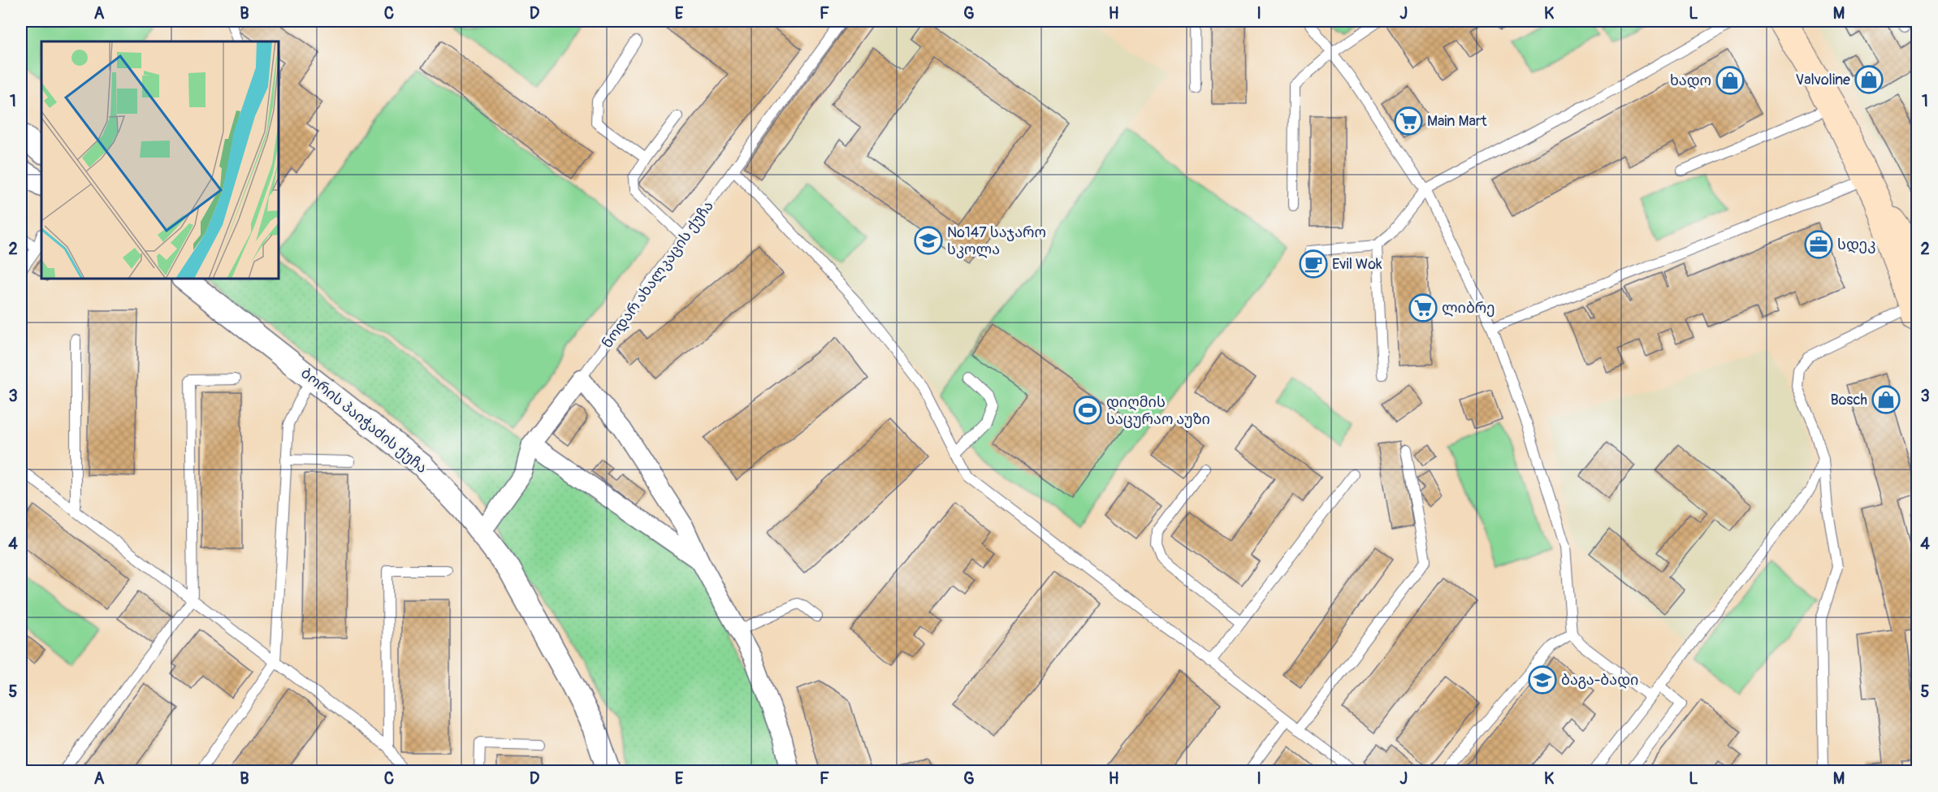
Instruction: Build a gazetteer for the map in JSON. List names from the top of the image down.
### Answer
{
  "streets": {
    "street": ["ნოდარ ახალკაცის ქუჩა", "ბორის პაიჭაძის ქუჩა"]
  },
  "crossings": [
    ["ნოდარ ახალკაცის ქუჩა", "ბორის პაიჭაძის ქუჩა"]
  ],
  "places": {
    "shop": ["Valvoline", "ხადო", "Bosch"],
    "supermarket": ["Main Mart", "ლიბრე"],
    "school or university": ["№147 საჯარო სკოლა", "ბაგა-ბადი"],
    "office": ["სდეკ"],
    "cafe": ["Evil Wok"],
    "sports": ["დიღმის საცურაო აუზი"]
  },
  "grid": {
    "columns": [
      "A",
      "B",
      "C",
      "D",
      "E",
      "F",
      "G",
      "H",
      "I",
      "J",
      "K",
      "L",
      "M"
    ],
    "rows": [
      "1",
      "2",
      "3",
      "4",
      "5"
    ]
  }
}
